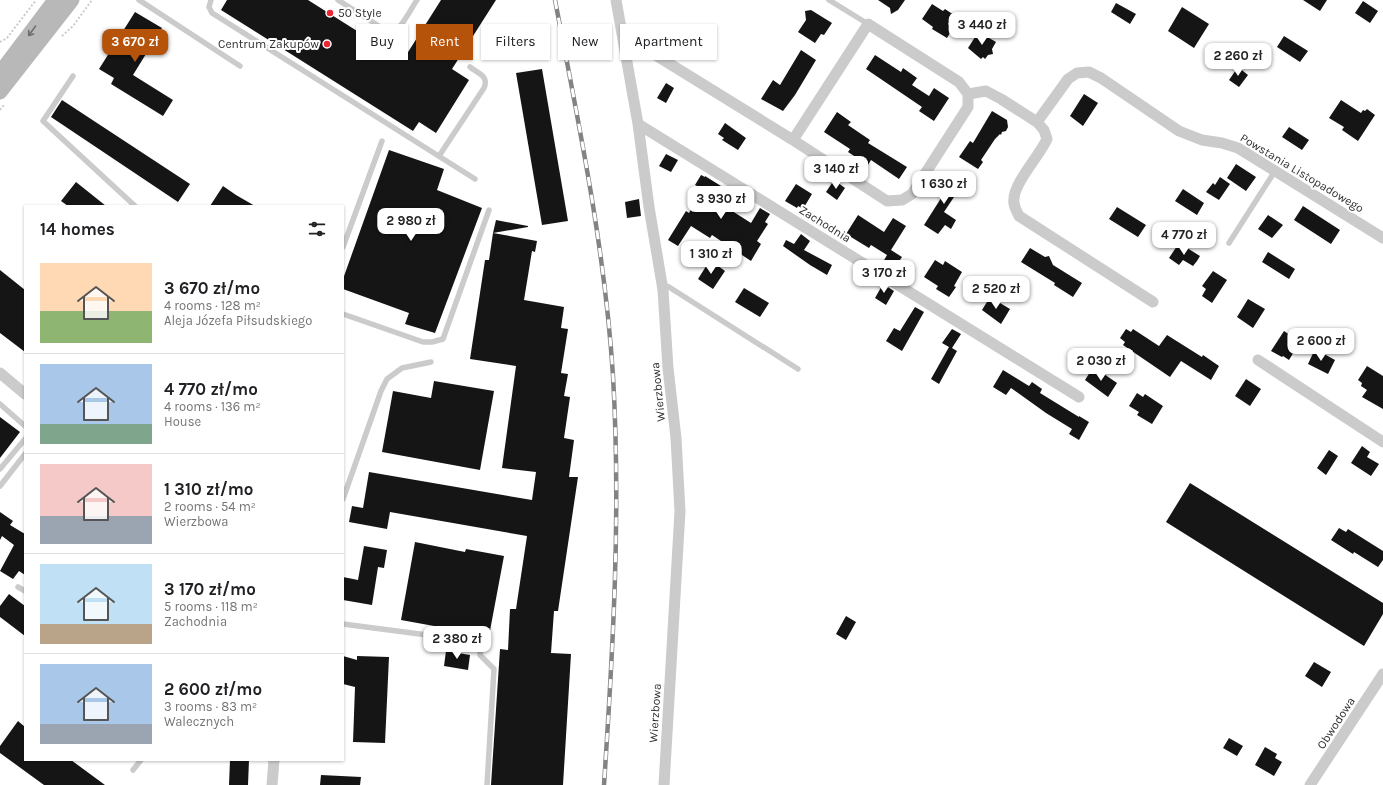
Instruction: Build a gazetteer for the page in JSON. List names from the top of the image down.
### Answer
{
  "streets": {
    "street": [
      "Powstania Listopadowego",
      "Zachodnia",
      "Wierzbowa",
      "Obwodowa"
    ]
  },
  "crossings": [
    ["Zachodnia", "Wierzbowa"]
  ],
  "places": ["50 Style", "Centrum Zakupów"],
  "page": {
    "price": [
      "3 440 zł",
      "3 670 zł",
      "2 260 zł",
      "3 140 zł",
      "1 630 zł",
      "3 930 zł",
      "2 980 zł",
      "4 770 zł",
      "1 310 zł",
      "3 170 zł",
      "2 520 zł",
      "2 600 zł",
      "2 030 zł",
      "2 380 zł"
    ],
    "chip": [
      "Buy",
      "Rent",
      "Filters",
      "New",
      "Apartment"
    ],
    "heading": "14 homes",
    "list": [
      {
        "name": "3 670 zł/mo",
        "note": "4 rooms · 128 m² · Aleja Józefa Piłsudskiego"
      },
      {
        "name": "4 770 zł/mo",
        "note": "4 rooms · 136 m² · House"
      },
      {
        "name": "1 310 zł/mo",
        "note": "2 rooms · 54 m² · Wierzbowa"
      },
      {
        "name": "3 170 zł/mo",
        "note": "5 rooms · 118 m² · Zachodnia"
      },
      {
        "name": "2 600 zł/mo",
        "note": "3 rooms · 83 m² · Walecznych"
      }
    ]
  }
}
